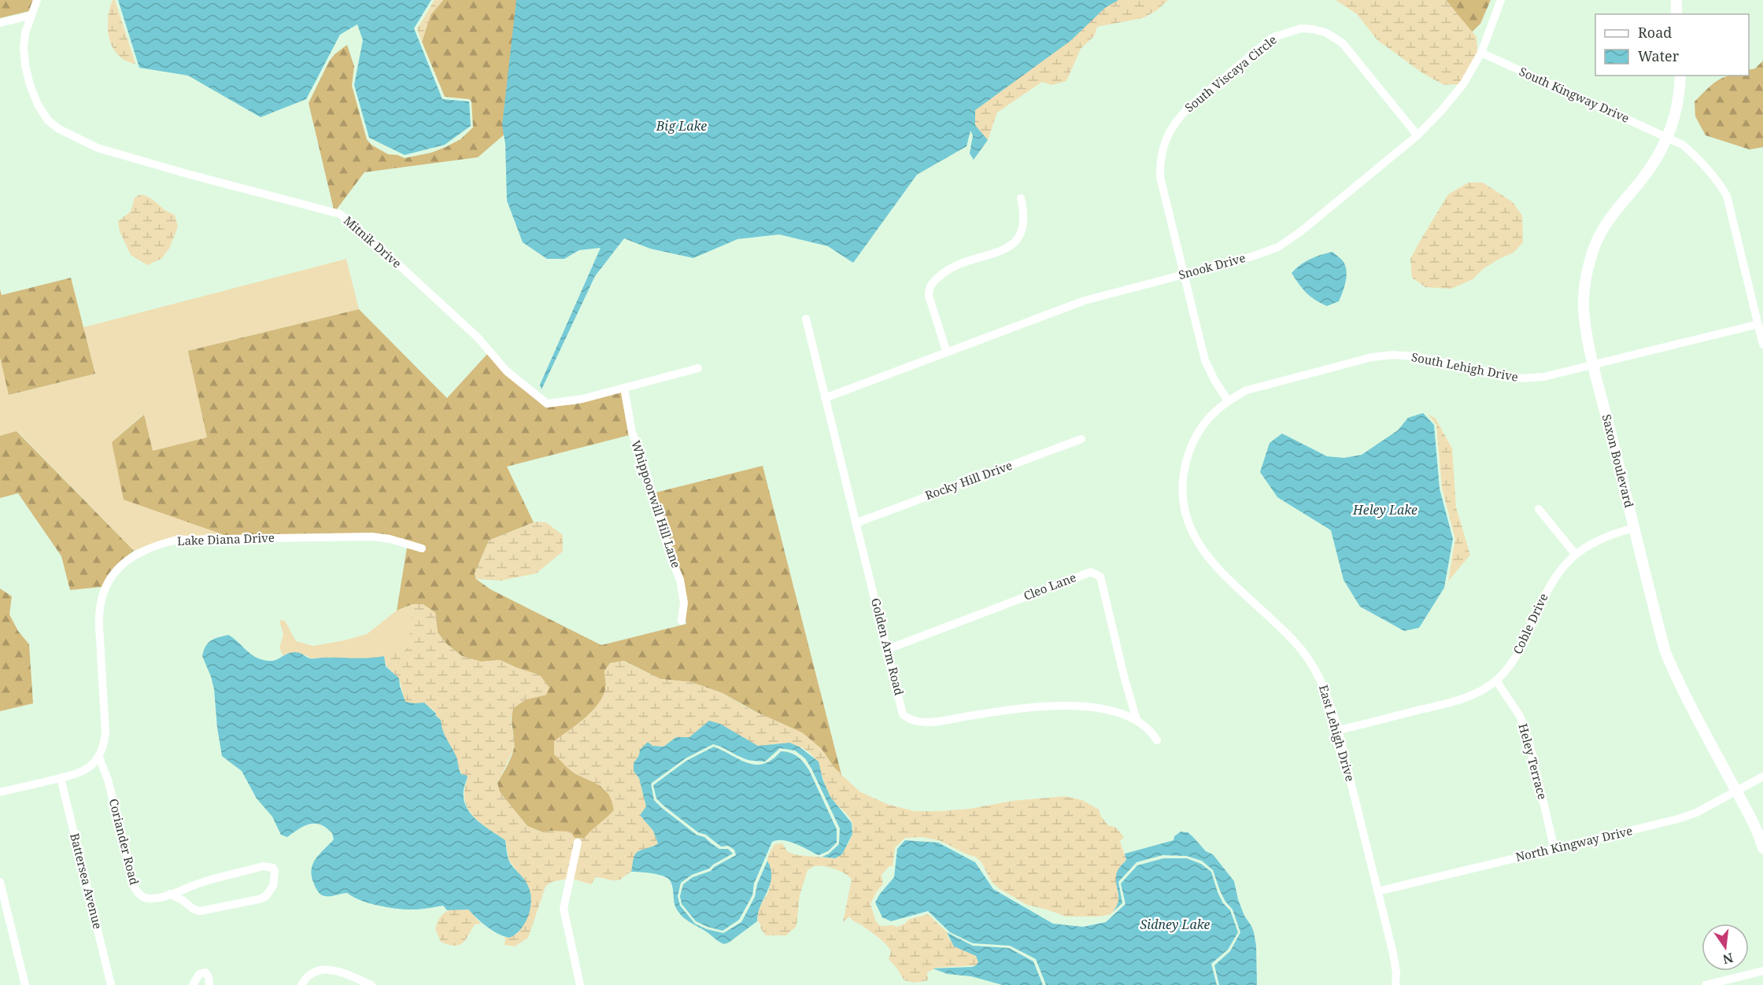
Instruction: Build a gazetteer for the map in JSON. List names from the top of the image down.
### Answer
{
  "streets": {
    "main road": ["Saxon Boulevard"],
    "street": [
      "South Viscaya Circle",
      "South Kingway Drive",
      "Mitnik Drive",
      "Snook Drive",
      "South Lehigh Drive",
      "Rocky Hill Drive",
      "Whippoorwill Hill Lane",
      "Lake Diana Drive",
      "Cleo Lane",
      "Coble Drive",
      "Golden Arm Road",
      "East Lehigh Drive",
      "Heley Terrace",
      "Coriander Road",
      "North Kingway Drive",
      "Battersea Avenue"
    ]
  },
  "crossings": [
    ["South Viscaya Circle", "Snook Drive"],
    ["South Kingway Drive", "Snook Drive"],
    ["South Kingway Drive", "South Lehigh Drive"],
    ["South Kingway Drive", "Saxon Boulevard"],
    ["Mitnik Drive", "Whippoorwill Hill Lane"],
    ["Snook Drive", "Golden Arm Road"],
    ["South Lehigh Drive", "Saxon Boulevard"],
    ["South Lehigh Drive", "East Lehigh Drive"],
    ["Saxon Boulevard", "Coble Drive"],
    ["Saxon Boulevard", "North Kingway Drive"],
    ["Rocky Hill Drive", "Golden Arm Road"],
    ["Lake Diana Drive", "Coriander Road"],
    ["Cleo Lane", "Golden Arm Road"],
    ["Coble Drive", "East Lehigh Drive"],
    ["Coble Drive", "Heley Terrace"],
    ["East Lehigh Drive", "North Kingway Drive"],
    ["Heley Terrace", "North Kingway Drive"]
  ],
  "water": ["Big Lake", "Heley Lake", "Sidney Lake"],
  "legend": ["Road", "Water"],
  "north": "bottom"
}
